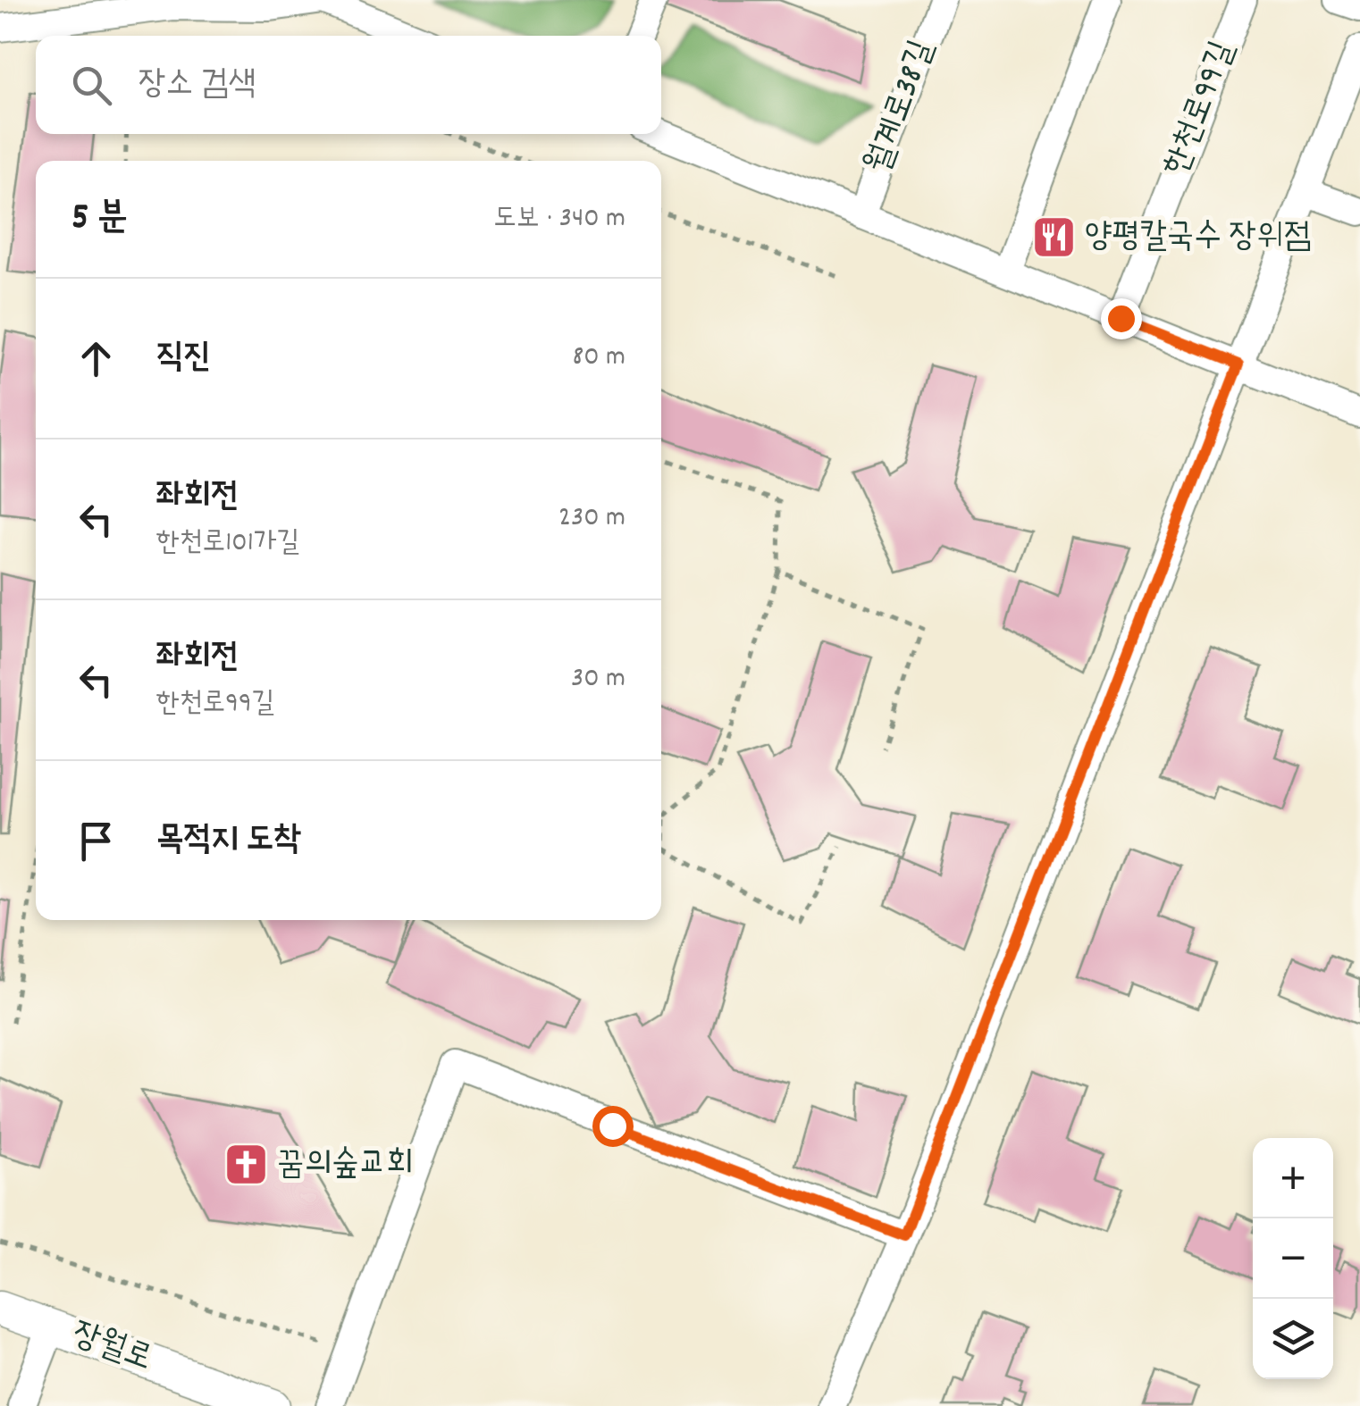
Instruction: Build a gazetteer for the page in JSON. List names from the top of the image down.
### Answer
{
  "streets": {
    "street": ["월계로38길", "한천로99길", "장월로"]
  },
  "places": {
    "restaurant": ["양평칼국수 장위점"],
    "church": ["꿈의숲교회"]
  },
  "page": {
    "search": "장소 검색",
    "heading": ["5 분", "도보 · 340 m"],
    "list": [
      ["직진", "80 m"],
      ["좌회전", "한천로101가길", "230 m"],
      ["좌회전", "한천로99길", "30 m"],
      "목적지 도착"
    ],
    "map_buttons": ["+", "−"]
  }
}
